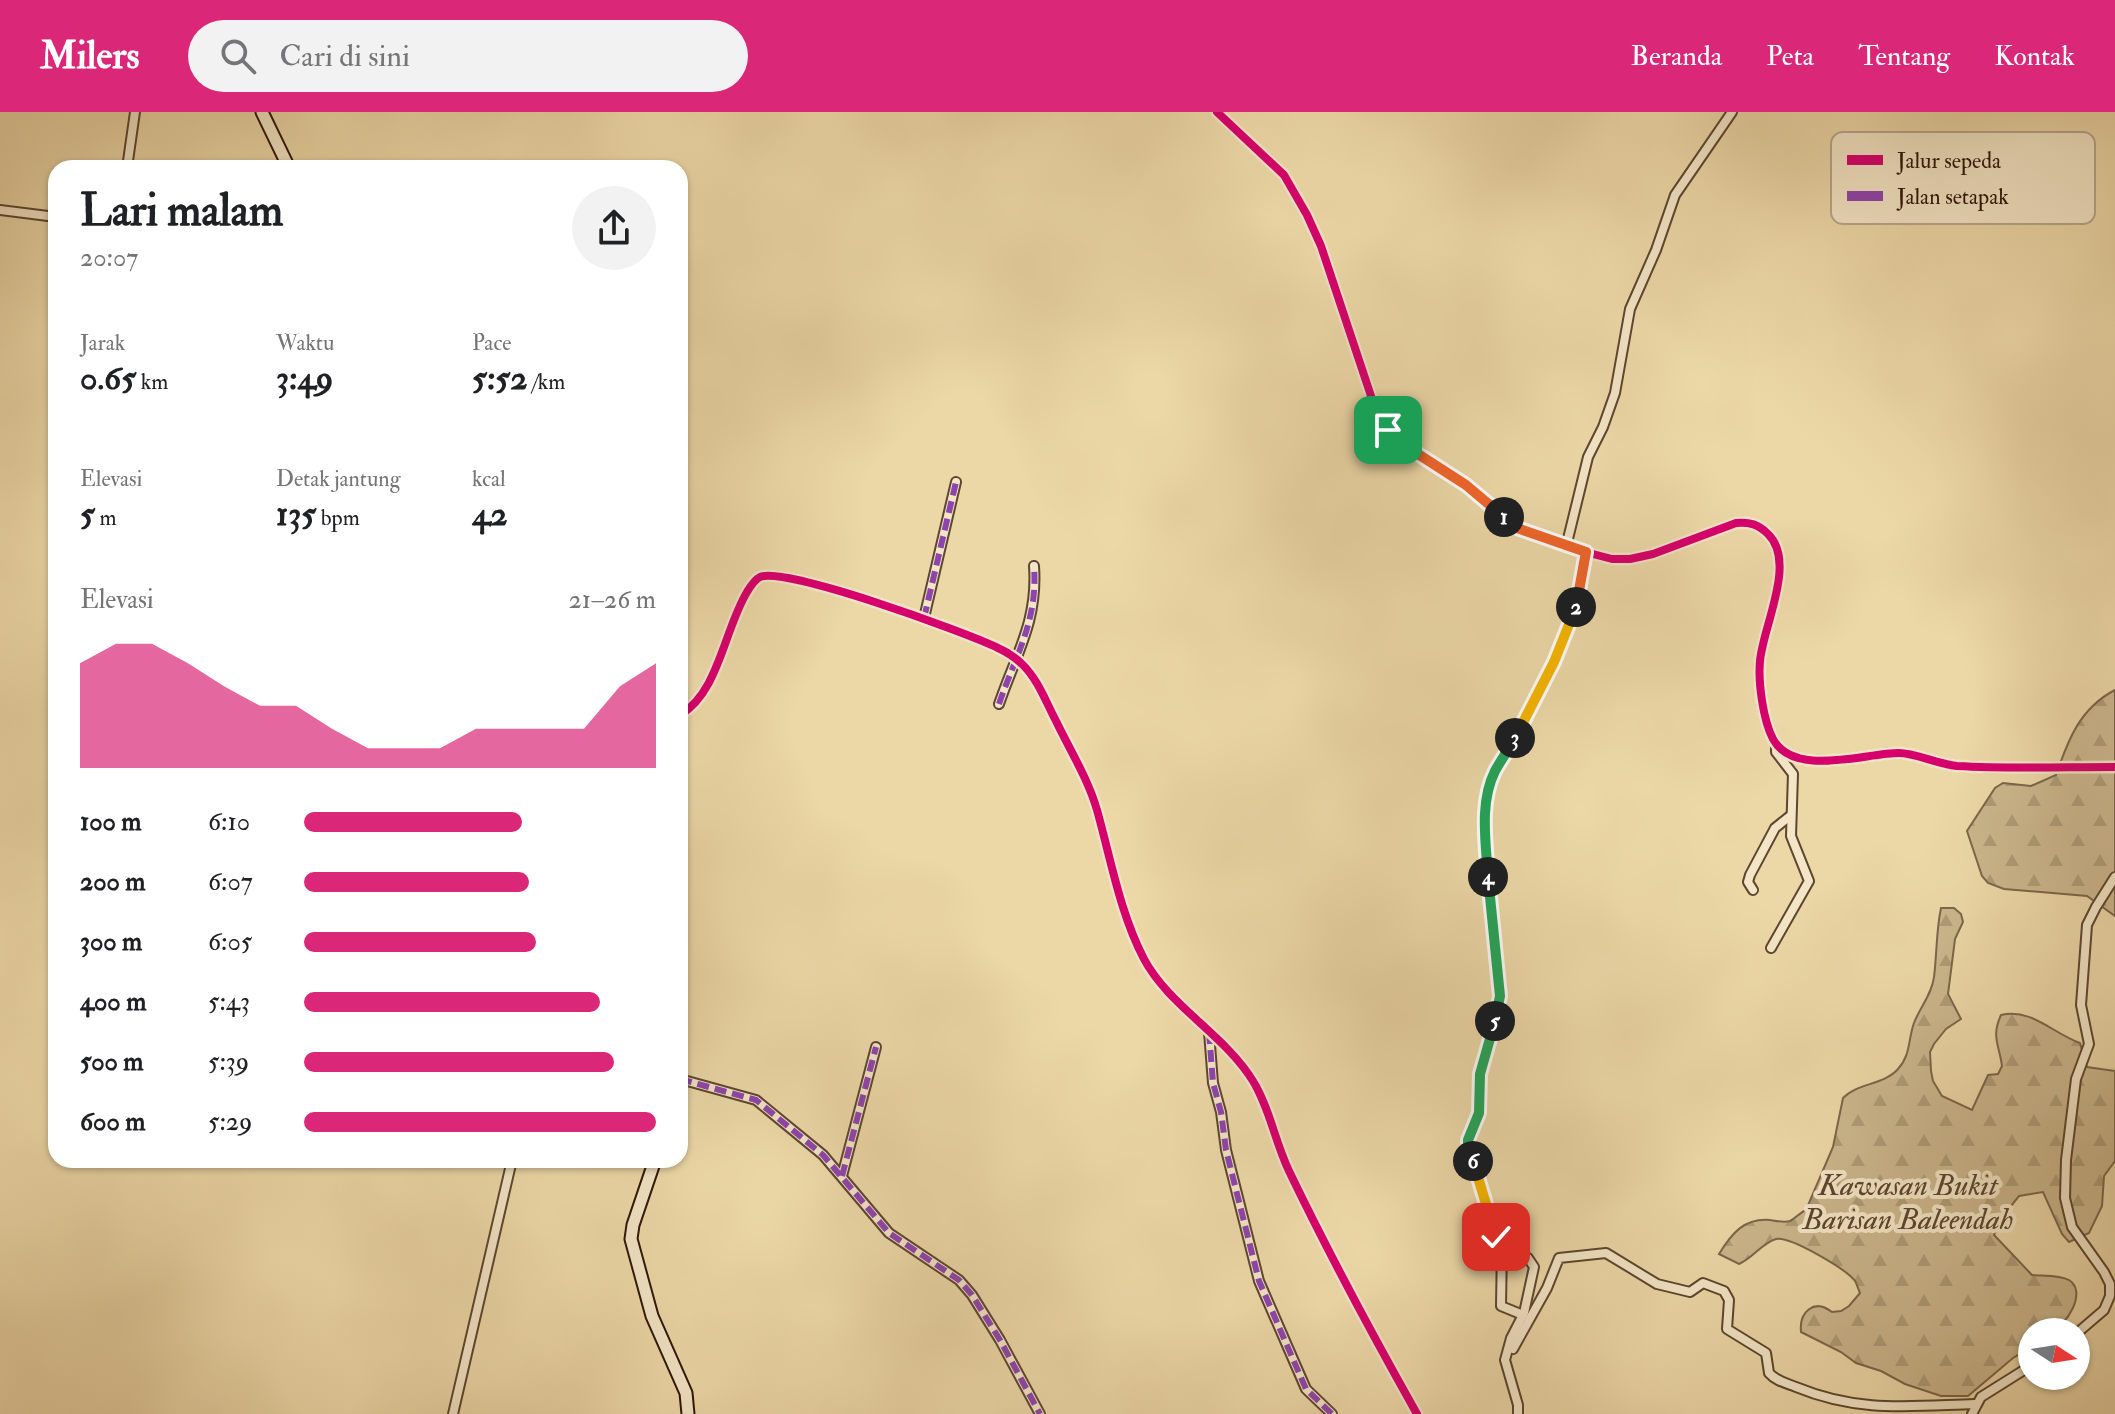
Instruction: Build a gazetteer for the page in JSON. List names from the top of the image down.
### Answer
{
  "parks": ["Kawasan Bukit Barisan Baleendah"],
  "legend": ["Jalur sepeda", "Jalan setapak"],
  "north": "right",
  "page": {
    "header": "Milers",
    "search": "Cari di sini",
    "nav": [
      "Beranda",
      "Peta",
      "Tentang",
      "Kontak"
    ],
    "heading": ["Lari malam", "20:07"],
    "stats": [
      ["Jarak", "0.65 km"],
      ["Waktu", "3:49"],
      ["Pace", "5:52 /km"],
      ["Elevasi", "5 m"],
      ["Detak jantung", "135 bpm"],
      ["kcal", "42"]
    ],
    "pins": [
      "1",
      "2",
      "3",
      "4",
      "5",
      "6"
    ],
    "chart": ["Elevasi", "21–26 m"],
    "list": [
      {
        "name": "100 m",
        "note": "6:10"
      },
      {
        "name": "200 m",
        "note": "6:07"
      },
      {
        "name": "300 m",
        "note": "6:05"
      },
      {
        "name": "400 m",
        "note": "5:43"
      },
      {
        "name": "500 m",
        "note": "5:39"
      },
      {
        "name": "600 m",
        "note": "5:29"
      }
    ]
  }
}
